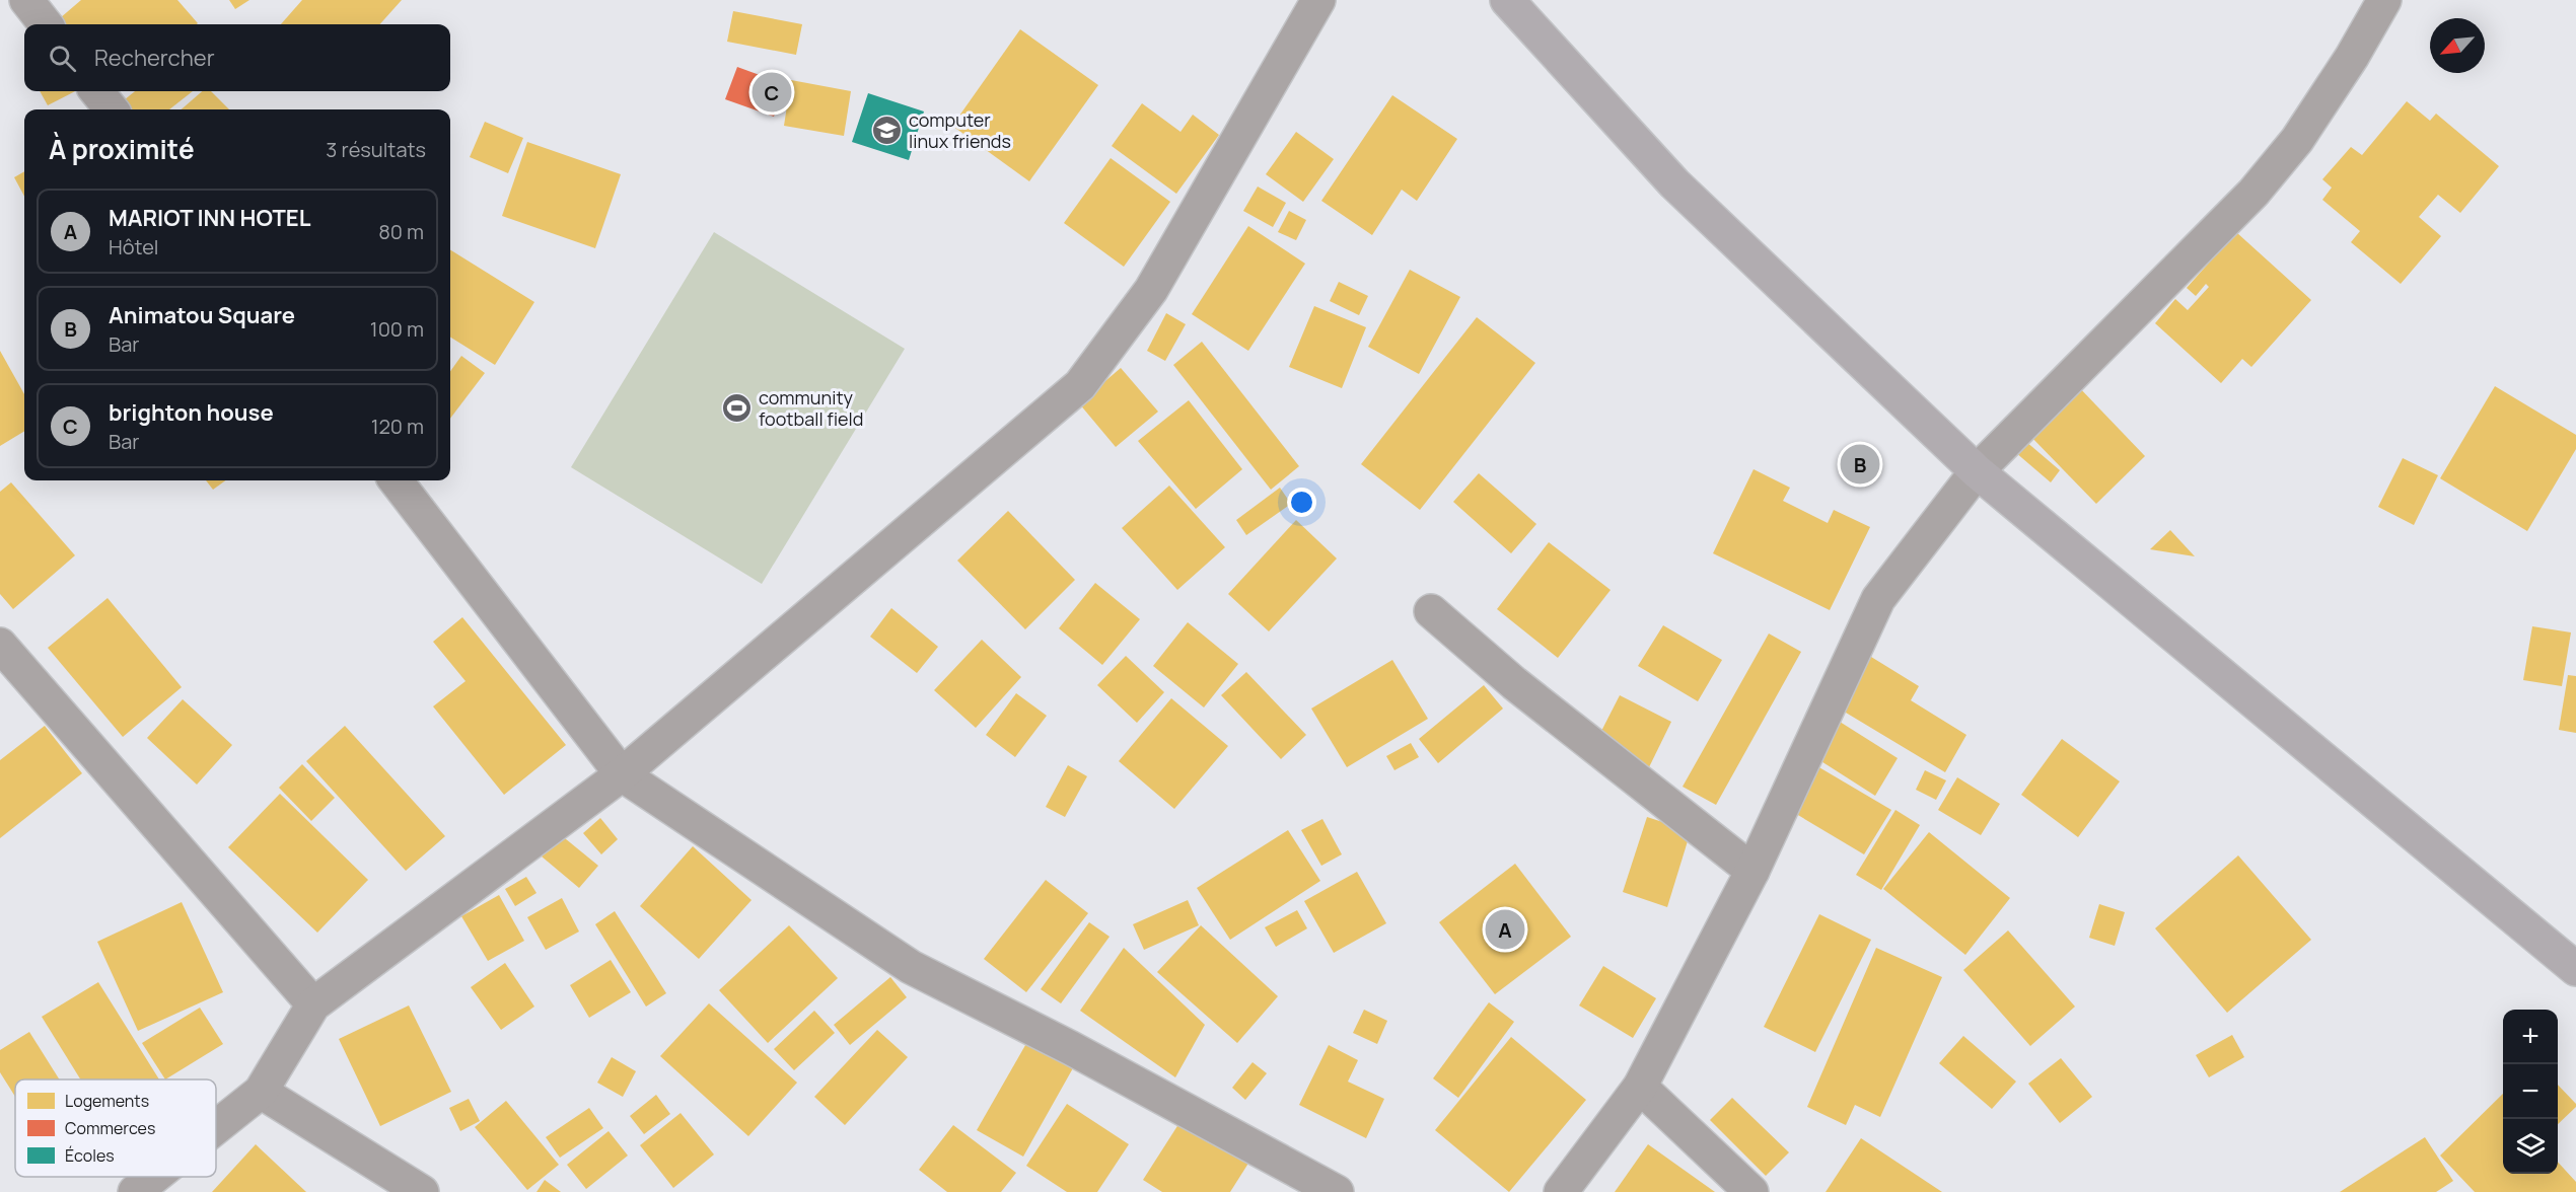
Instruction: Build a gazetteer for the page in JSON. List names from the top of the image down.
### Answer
{
  "places": {
    "school or university": ["computer linux friends"],
    "sports": ["community football field"]
  },
  "legend": ["Logements", "Commerces", "Écoles"],
  "north": "bottom left",
  "page": {
    "search": "Rechercher",
    "pins": ["C", "B", "A"],
    "heading": ["À proximité", "3 résultats"],
    "list": [
      {
        "mark": "A",
        "name": "MARIOT INN HOTEL",
        "note": "Hôtel",
        "value": "80 m"
      },
      {
        "mark": "B",
        "name": "Animatou Square",
        "note": "Bar",
        "value": "100 m"
      },
      {
        "mark": "C",
        "name": "brighton house",
        "note": "Bar",
        "value": "120 m"
      }
    ],
    "map_buttons": ["+", "−"]
  }
}
